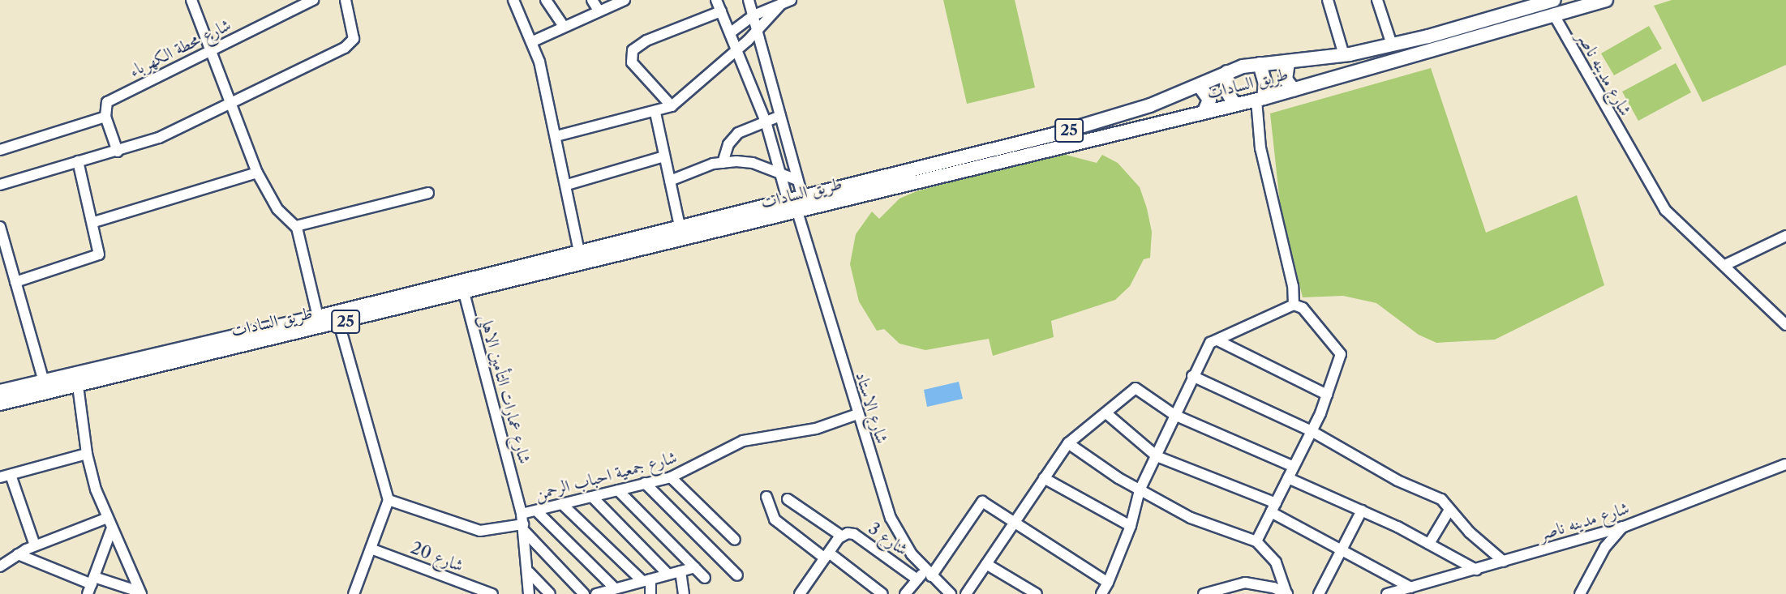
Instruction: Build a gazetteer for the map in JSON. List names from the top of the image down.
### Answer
{
  "streets": {
    "main road": ["طريق السادات", "25"],
    "street": [
      "شارع محطة الكهرباء",
      "شارع مدينه ناصر",
      "شارع عمارات التأمين الاهلى",
      "شارع الاستاد",
      "شارع جمعية احباب الرحمن",
      "شارع 3",
      "شارع 20"
    ]
  },
  "crossings": [
    ["شارع مدينه ناصر", "طريق السادات"],
    ["طريق السادات", "شارع عمارات التأمين الاهلى"],
    ["طريق السادات", "شارع الاستاد"],
    ["شارع عمارات التأمين الاهلى", "شارع جمعية احباب الرحمن"],
    ["شارع الاستاد", "شارع جمعية احباب الرحمن"]
  ]
}
